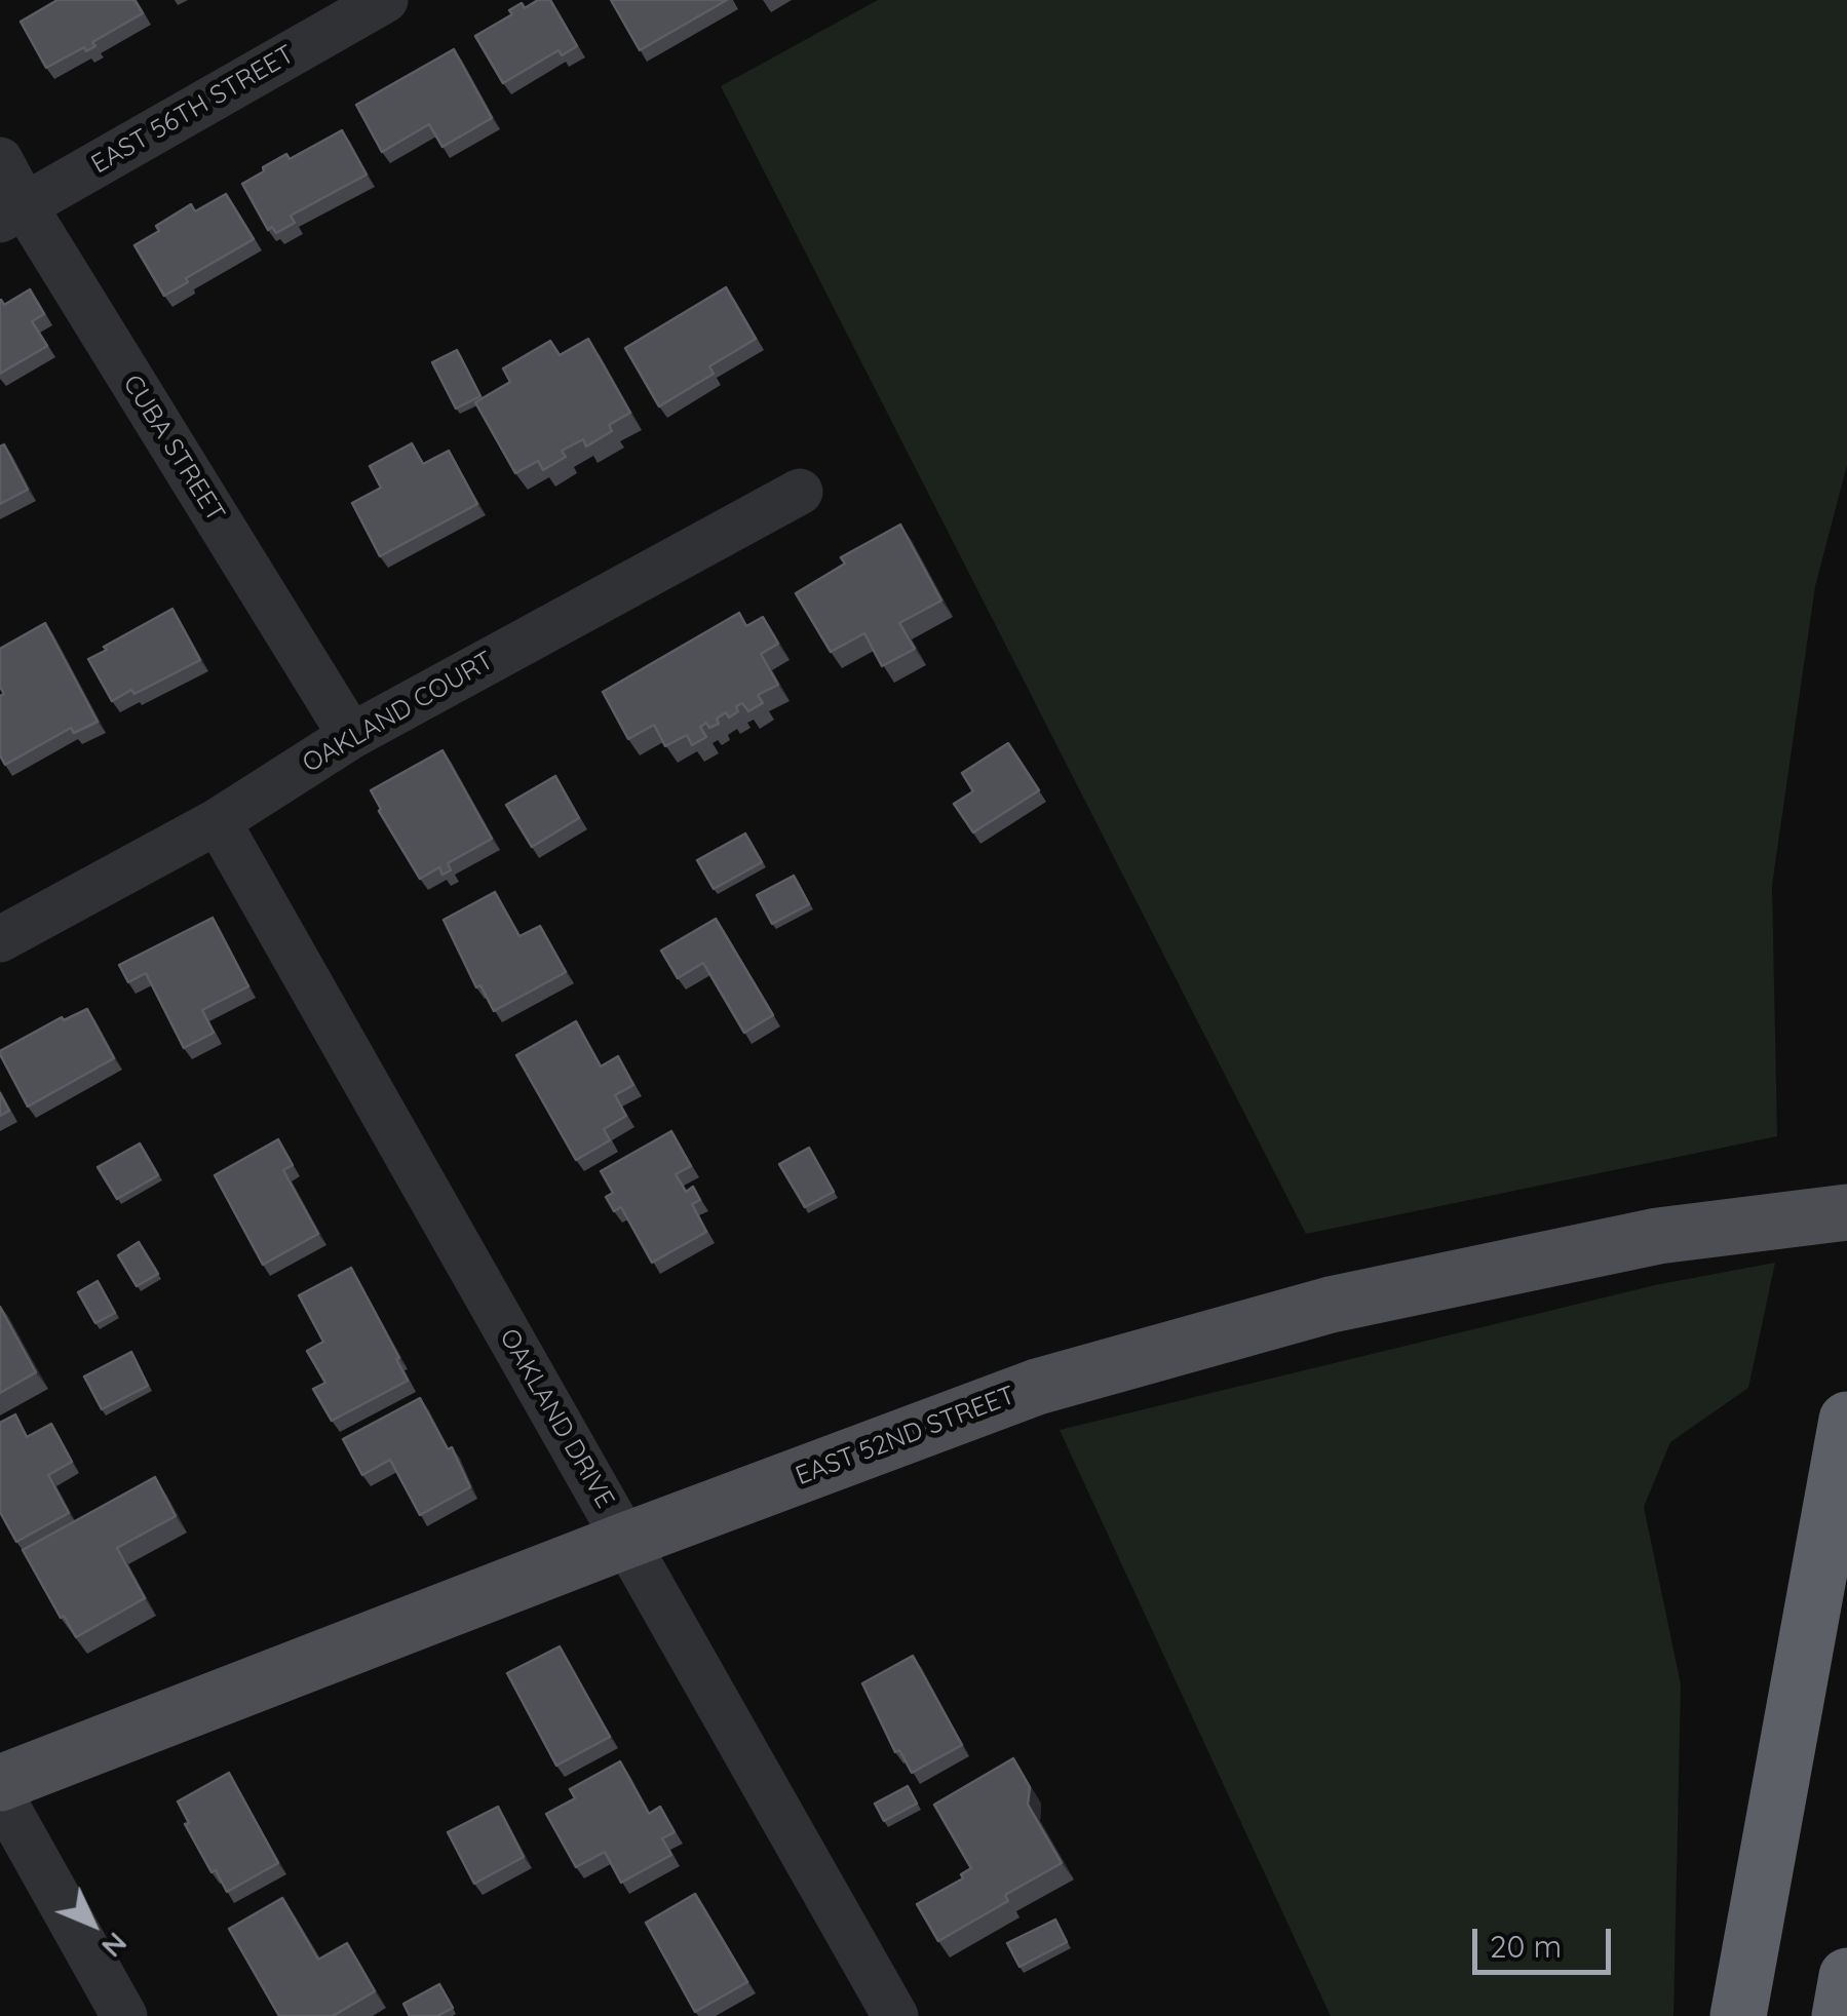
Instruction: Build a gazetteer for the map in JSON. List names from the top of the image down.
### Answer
{
  "streets": {
    "main road": ["EAST 52ND STREET"],
    "street": [
      "EAST 56TH STREET",
      "CUBA STREET",
      "OAKLAND COURT",
      "OAKLAND DRIVE"
    ]
  },
  "crossings": [
    ["EAST 56TH STREET", "CUBA STREET"],
    ["CUBA STREET", "OAKLAND COURT"],
    ["OAKLAND COURT", "OAKLAND DRIVE"],
    ["OAKLAND DRIVE", "EAST 52ND STREET"]
  ],
  "scale_bar": "20 m",
  "north": "bottom right"
}
